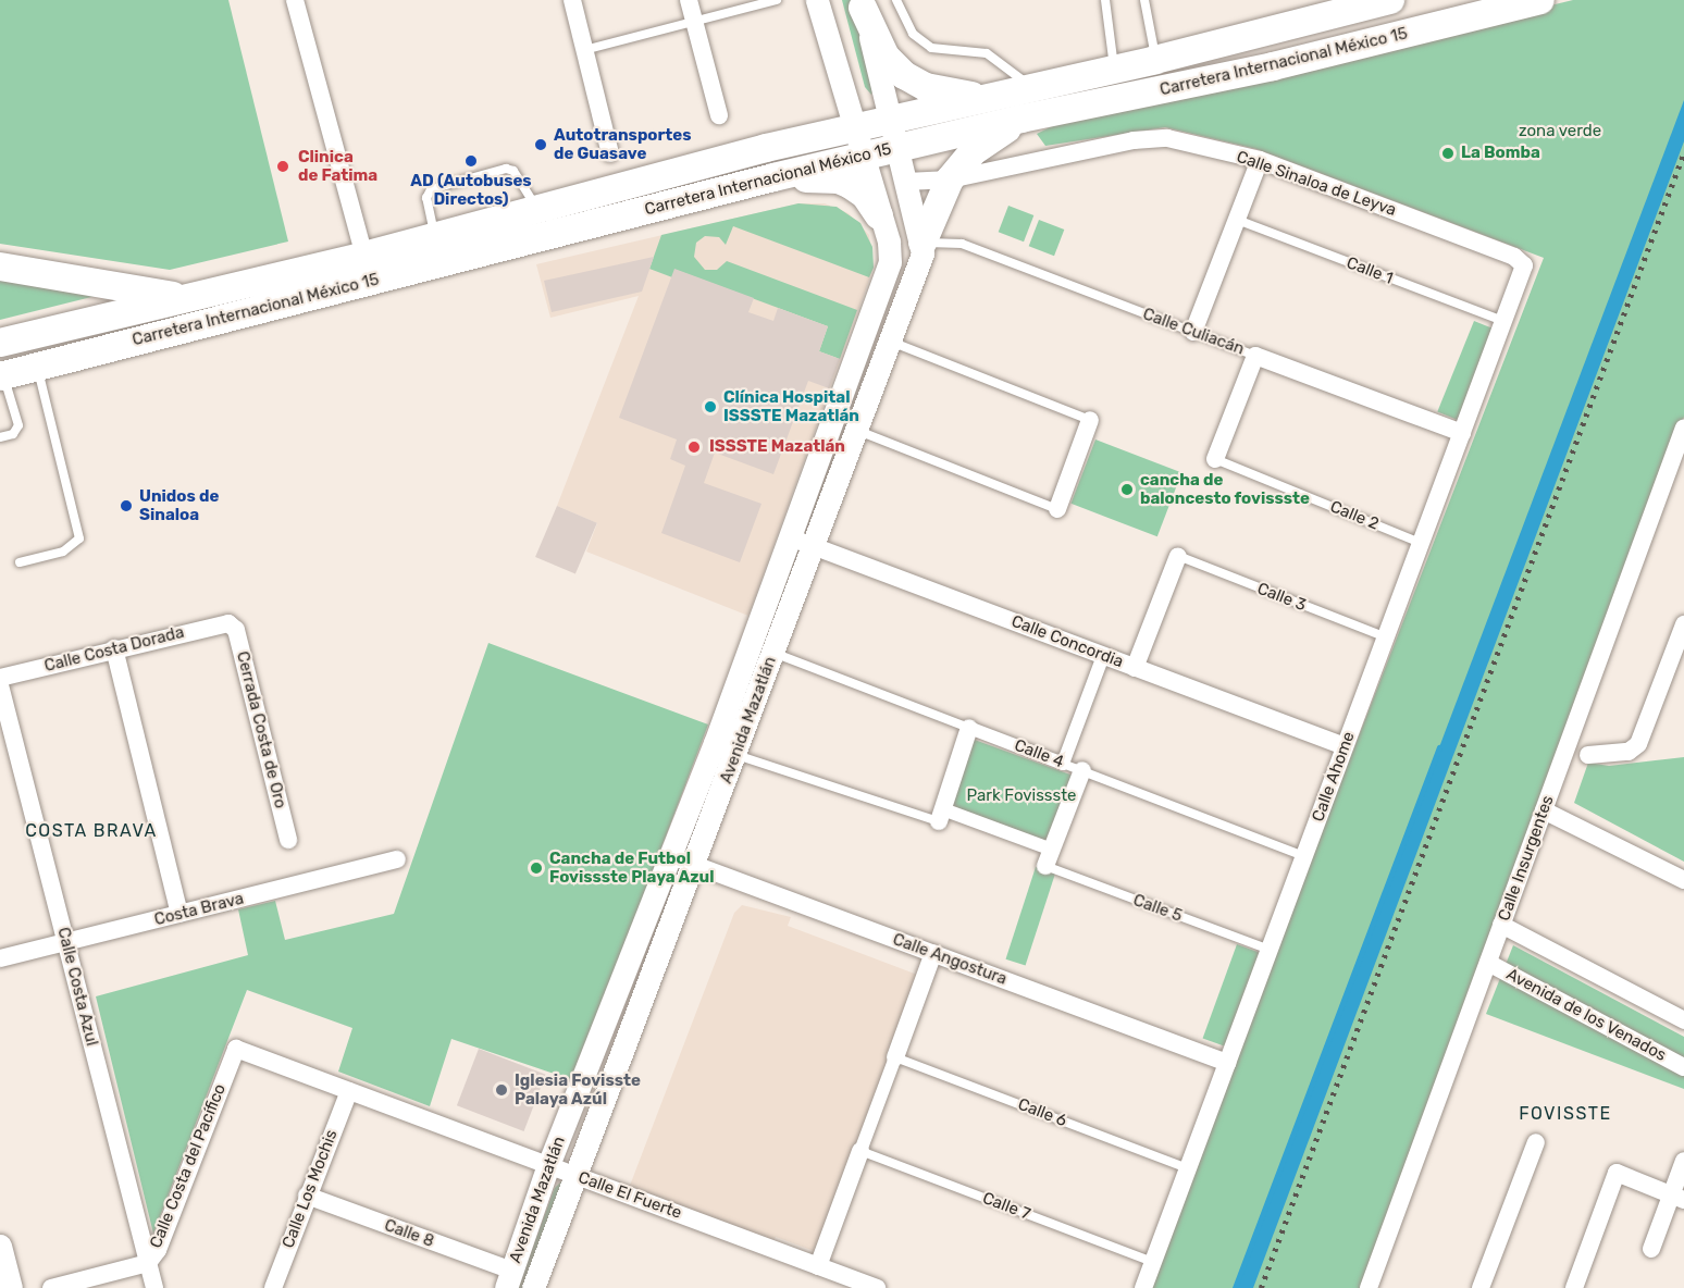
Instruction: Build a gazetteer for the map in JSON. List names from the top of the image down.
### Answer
{
  "streets": {
    "main road": ["Carretera Internacional México 15"],
    "street": [
      "Calle Sinaloa de Leyva",
      "Calle Culiacán",
      "Calle Concordia",
      "Calle Costa Dorada",
      "Avenida Mazatlán",
      "Cerrada Costa de Oro",
      "Calle 4",
      "Calle Ahome",
      "Calle Insurgentes",
      "Costa Brava",
      "Calle Angostura",
      "Calle Costa Azul",
      "Avenida de los Venados",
      "Calle Costa del Pacífico",
      "Calle Los Mochis",
      "Calle El Fuerte",
      "Calle 8"
    ],
    "lane": [
      "Calle 1",
      "Calle 2",
      "Calle 3",
      "Calle 5",
      "Calle 6",
      "Calle 7"
    ]
  },
  "crossings": [
    ["Carretera Internacional México 15", "Avenida Mazatlán"],
    ["Calle Sinaloa de Leyva", "Calle Ahome"],
    ["Calle 1", "Calle Ahome"],
    ["Calle Culiacán", "Avenida Mazatlán"],
    ["Calle Culiacán", "Calle Ahome"],
    ["Calle 2", "Calle Ahome"],
    ["Calle 3", "Calle Ahome"],
    ["Calle Concordia", "Avenida Mazatlán"],
    ["Calle Concordia", "Calle Ahome"],
    ["Calle Costa Dorada", "Cerrada Costa de Oro"],
    ["Avenida Mazatlán", "Calle 4"],
    ["Avenida Mazatlán", "Calle Angostura"],
    ["Avenida Mazatlán", "Calle El Fuerte"],
    ["Avenida Mazatlán", "Calle 8"],
    ["Calle 4", "Calle Ahome"],
    ["Calle Ahome", "Calle 5"],
    ["Calle Ahome", "Calle Angostura"],
    ["Calle Ahome", "Calle 6"],
    ["Calle Ahome", "Calle 7"],
    ["Calle Insurgentes", "Avenida de los Venados"],
    ["Costa Brava", "Calle Costa Azul"],
    ["Calle Costa Azul", "Calle Costa del Pacífico"],
    ["Calle Costa del Pacífico", "Calle El Fuerte"],
    ["Calle Los Mochis", "Calle El Fuerte"],
    ["Calle Los Mochis", "Calle 8"]
  ],
  "districts": ["COSTA BRAVA", "FOVISSTE"],
  "parks": ["zona verde", "Park Fovissste"],
  "places": [
    "Autotransportes de Guasave",
    "La Bomba",
    "AD (Autobuses Directos)",
    "Clinica de Fatima",
    "Clínica Hospital ISSSTE Mazatlán",
    "ISSSTE Mazatlán",
    "cancha de baloncesto fovissste",
    "Unidos de Sinaloa",
    "Cancha de Futbol Fovissste Playa Azul",
    "Iglesia Fovisste Palaya Azúl"
  ]
}
